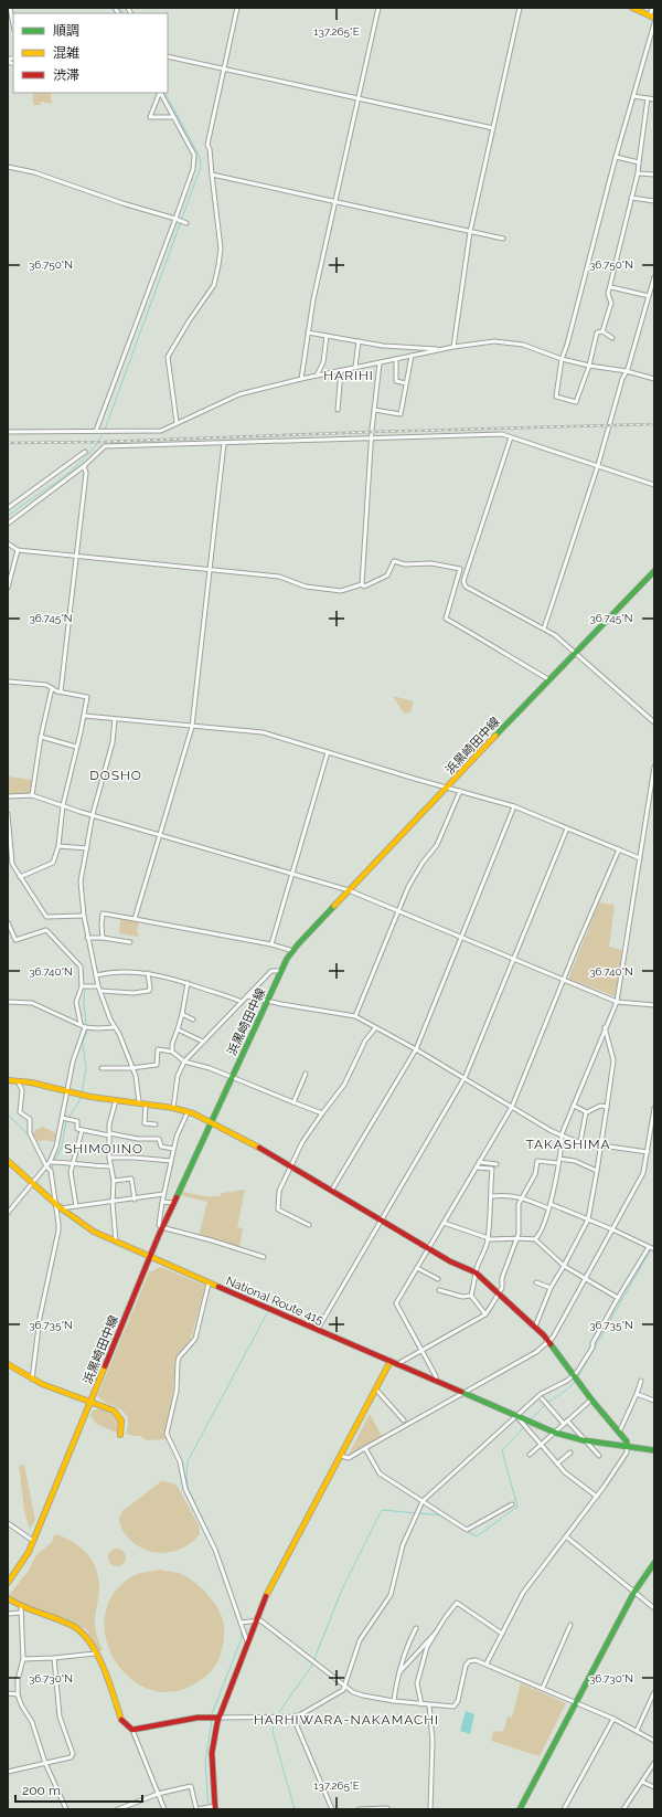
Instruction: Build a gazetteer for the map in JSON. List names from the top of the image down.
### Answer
{
  "streets": {
    "main road": ["浜黒崎田中線", "National Route 415"]
  },
  "crossings": [
    ["浜黒崎田中線", "National Route 415"]
  ],
  "districts": [
    "HARIHI",
    "DOSHO",
    "TAKASHIMA",
    "SHIMOIINO",
    "HARHIWARA-NAKAMACHI"
  ],
  "legend": ["順調", "混雑", "渋滞"],
  "scale_bar": "200 m",
  "coordinates": [
    "137.265°E",
    "36.750°N",
    "36.745°N",
    "36.740°N",
    "36.735°N",
    "36.730°N"
  ]
}
